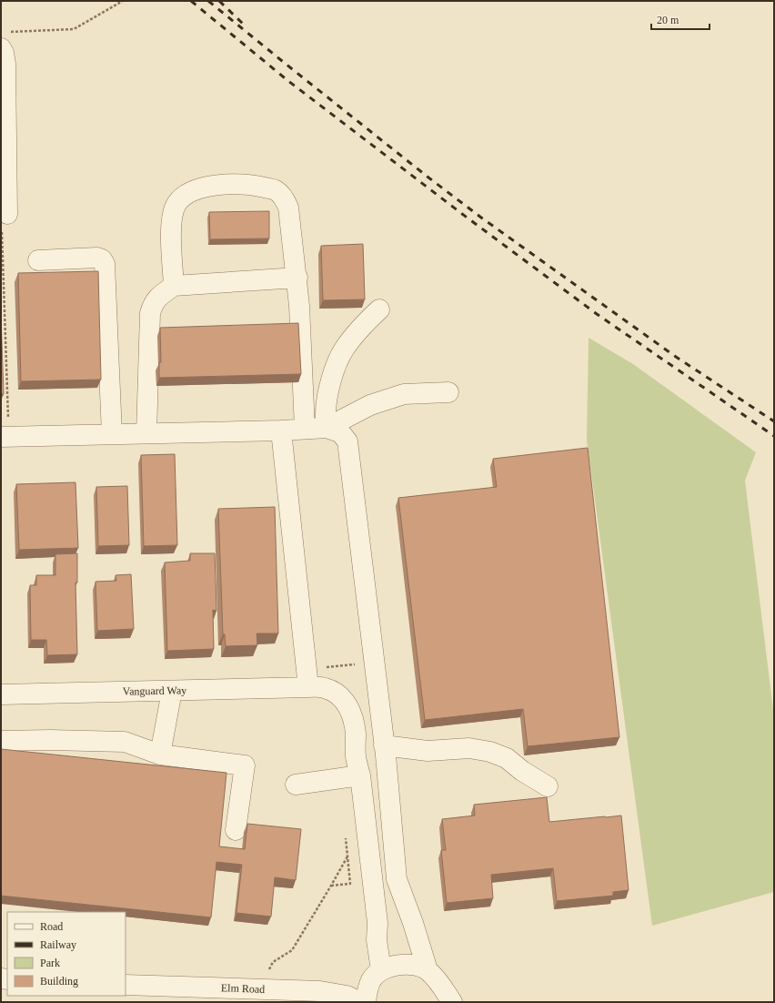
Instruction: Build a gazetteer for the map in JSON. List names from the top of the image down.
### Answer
{
  "streets": {
    "street": ["Vanguard Way", "Elm Road"]
  },
  "legend": [
    "Road",
    "Railway",
    "Park",
    "Building"
  ],
  "scale_bar": "20 m"
}
